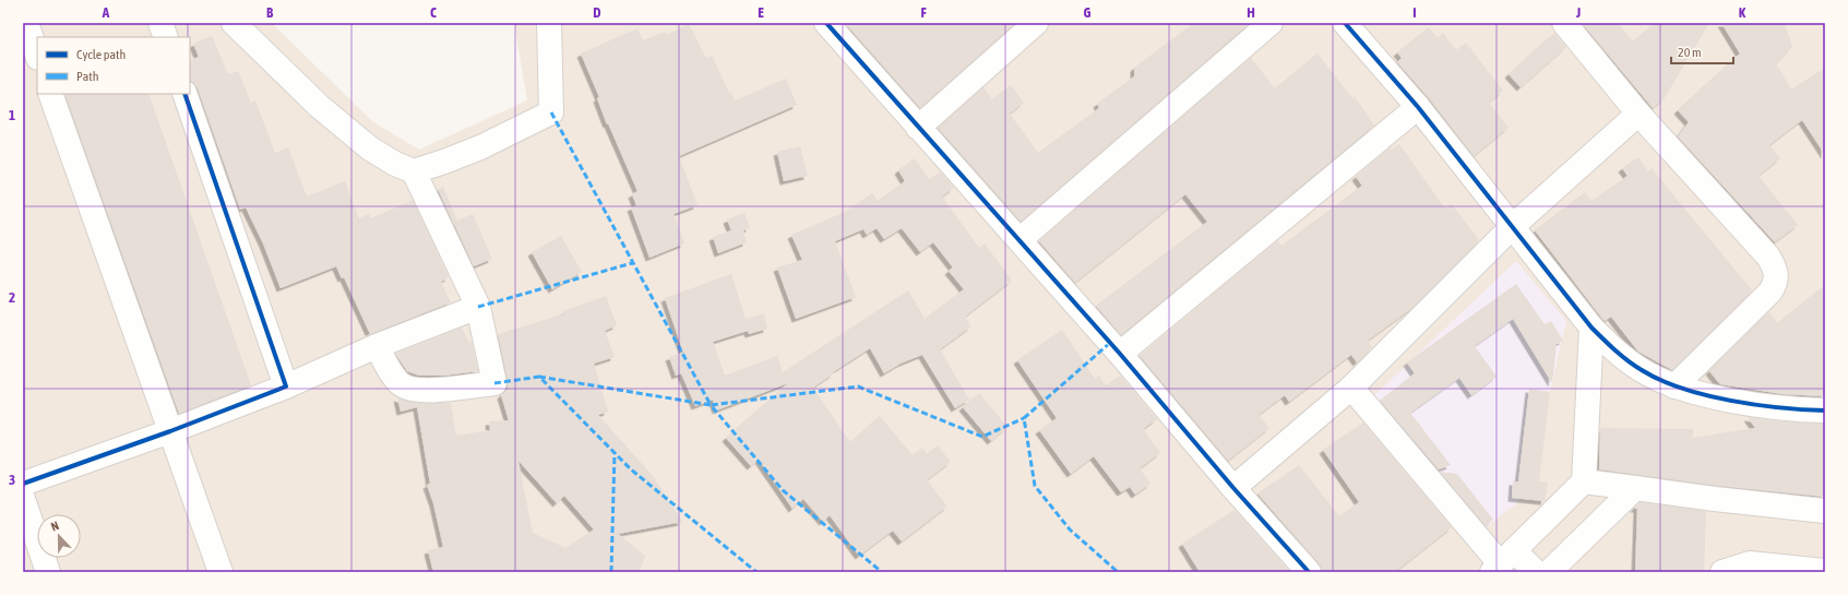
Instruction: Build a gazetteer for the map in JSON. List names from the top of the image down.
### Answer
{
  "legend": ["Cycle path", "Path"],
  "scale_bar": "20 m",
  "north": "top",
  "grid": {
    "columns": [
      "A",
      "B",
      "C",
      "D",
      "E",
      "F",
      "G",
      "H",
      "I",
      "J",
      "K"
    ],
    "rows": ["1", "2", "3"]
  }
}
